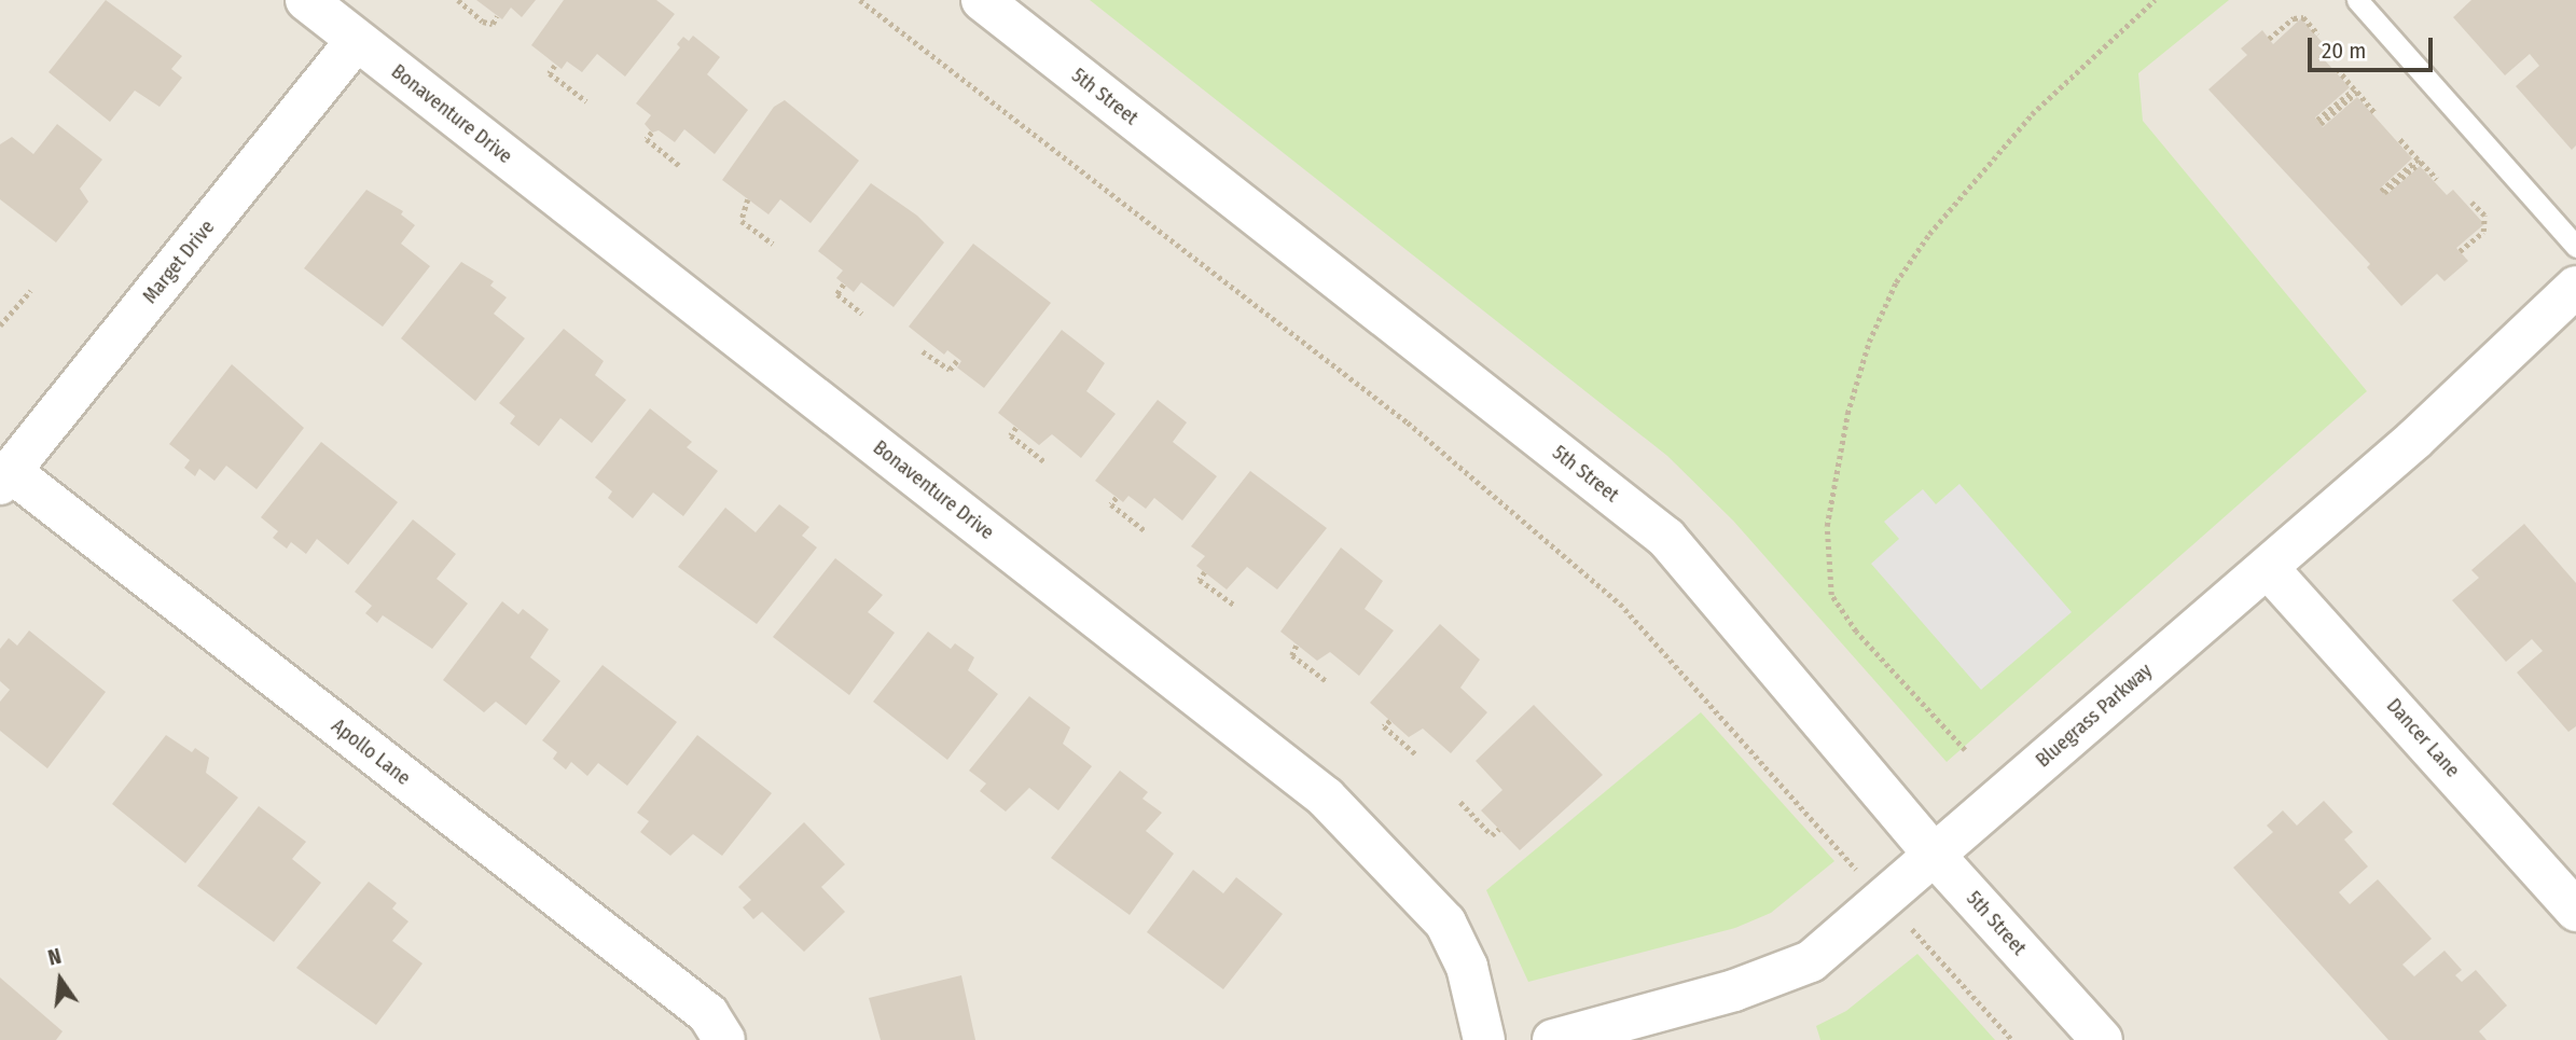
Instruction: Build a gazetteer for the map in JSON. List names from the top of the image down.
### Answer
{
  "streets": {
    "street": [
      "5th Street",
      "Bonaventure Drive",
      "Marget Drive",
      "Bluegrass Parkway",
      "Dancer Lane",
      "Apollo Lane"
    ]
  },
  "crossings": [
    ["5th Street", "Bluegrass Parkway"],
    ["Bonaventure Drive", "Marget Drive"],
    ["Marget Drive", "Apollo Lane"],
    ["Bluegrass Parkway", "Dancer Lane"]
  ],
  "scale_bar": "20 m",
  "north": "top"
}
